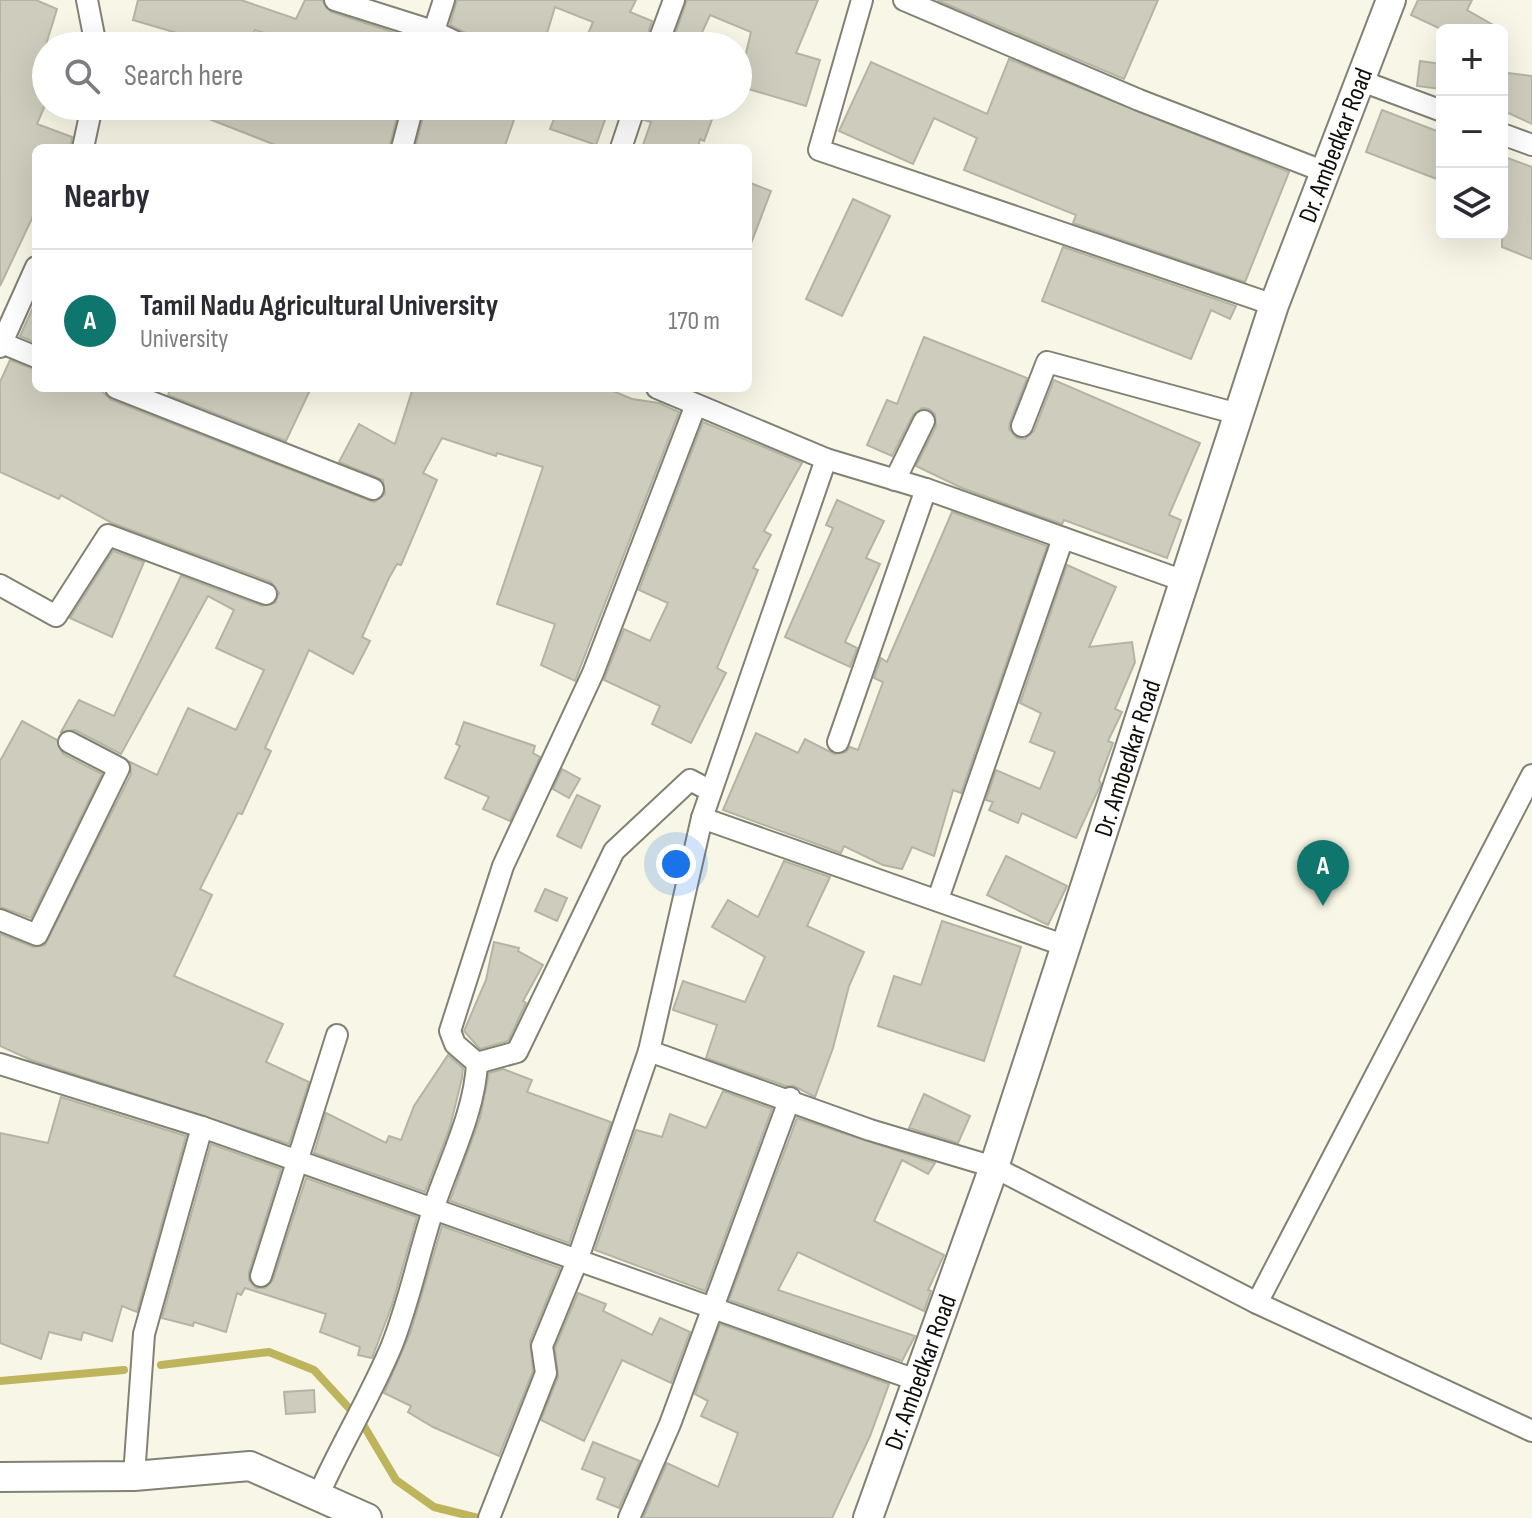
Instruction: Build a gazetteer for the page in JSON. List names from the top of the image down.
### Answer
{
  "streets": {
    "street": ["Dr. Ambedkar Road"]
  },
  "page": {
    "map_buttons": ["+", "−"],
    "search": "Search here",
    "heading": "Nearby",
    "list": [
      {
        "mark": "A",
        "name": "Tamil Nadu Agricultural University",
        "note": "University",
        "value": "170 m"
      }
    ],
    "pins": "A"
  }
}
